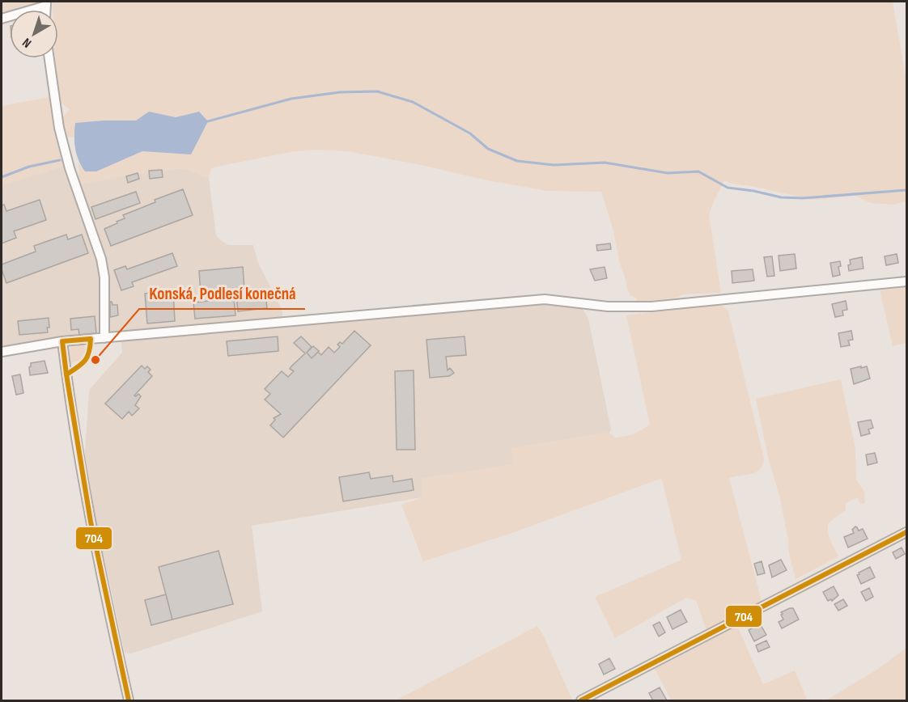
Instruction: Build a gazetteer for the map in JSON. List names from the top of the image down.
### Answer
{
  "places": ["Konská, Podlesí konečná"],
  "lines": ["transit line 704"],
  "north": "bottom left"
}
